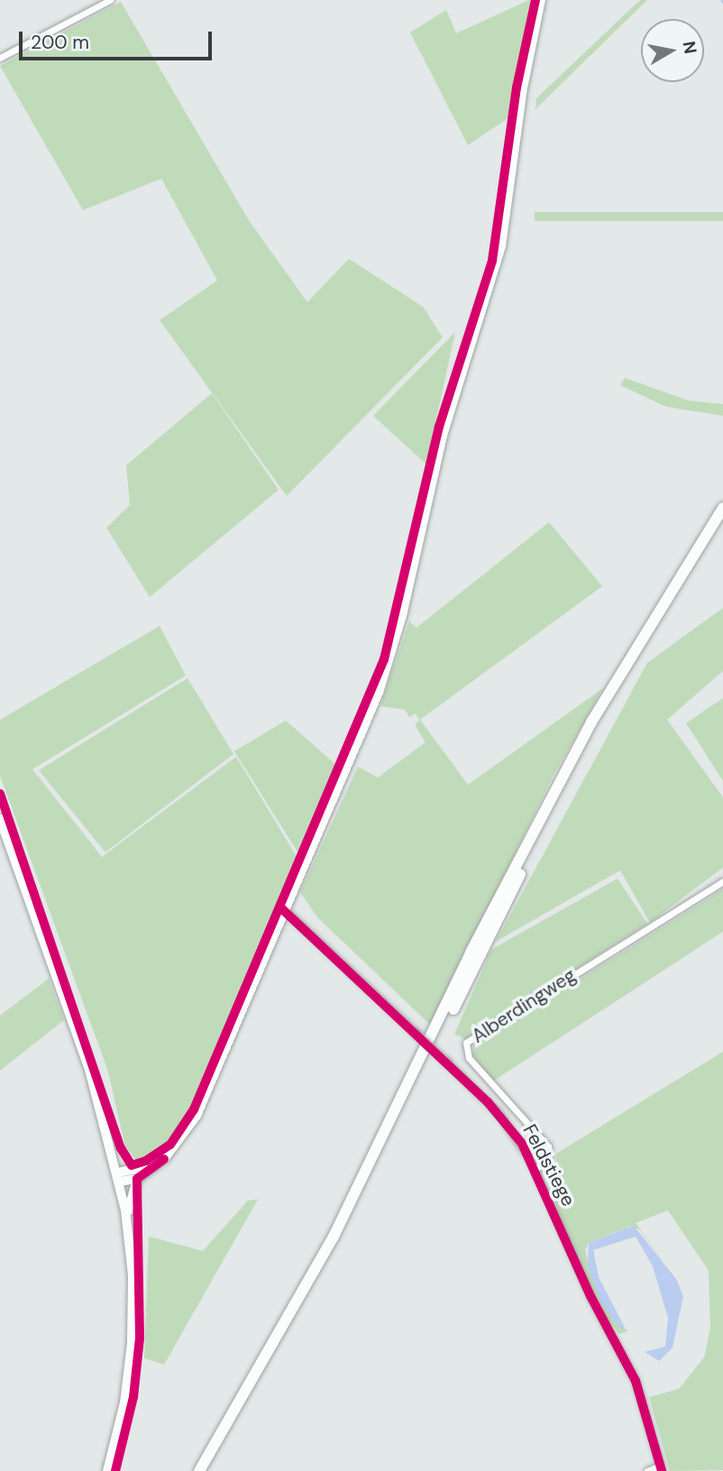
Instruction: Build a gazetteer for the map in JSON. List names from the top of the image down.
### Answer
{
  "streets": {
    "street": ["Alberdingweg", "Feldstiege"]
  },
  "crossings": [
    ["Alberdingweg", "Feldstiege"]
  ],
  "scale_bar": "200 m",
  "north": "right"
}
